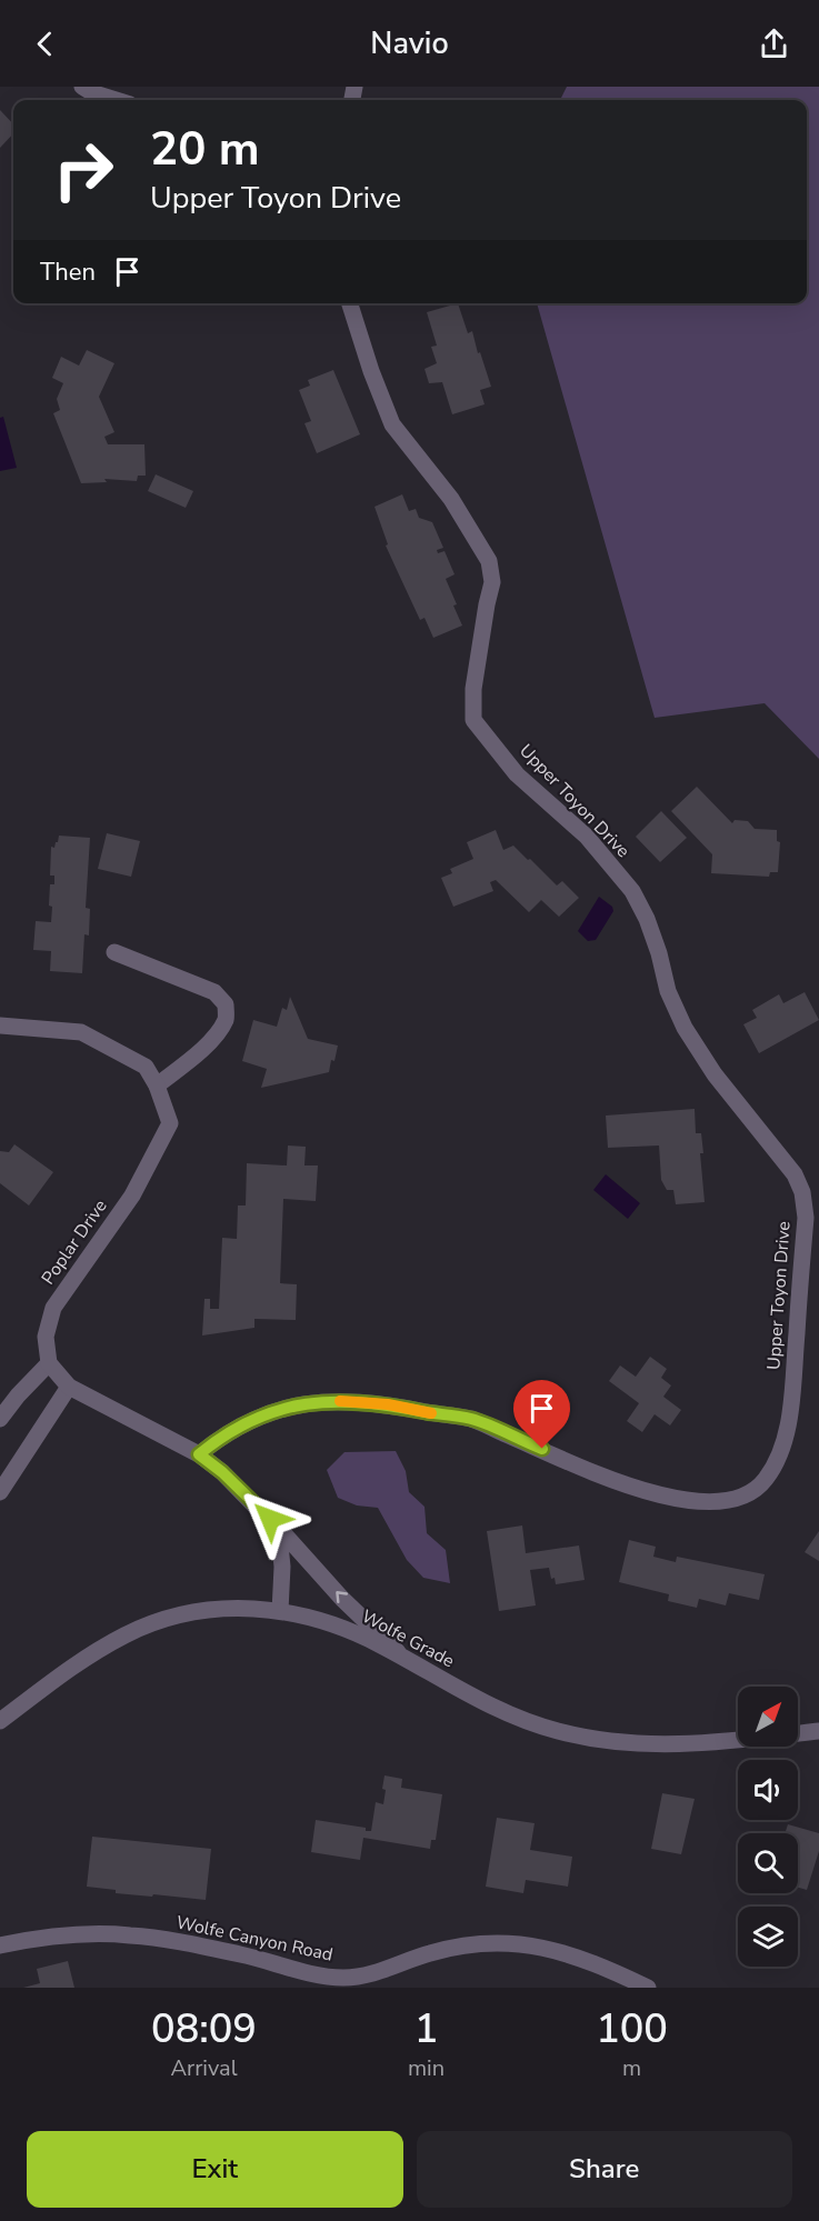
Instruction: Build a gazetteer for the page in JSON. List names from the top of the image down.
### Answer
{
  "streets": {
    "street": [
      "Upper Toyon Drive",
      "Poplar Drive",
      "Wolfe Grade",
      "Wolfe Canyon Road"
    ]
  },
  "north": "top right",
  "page": {
    "header": "Navio",
    "turn": ["20 m", "Upper Toyon Drive"],
    "then": "Then",
    "eta": [
      "08:09",
      "Arrival",
      "1",
      "min",
      "100",
      "m"
    ],
    "buttons": ["Exit", "Share"]
  }
}
